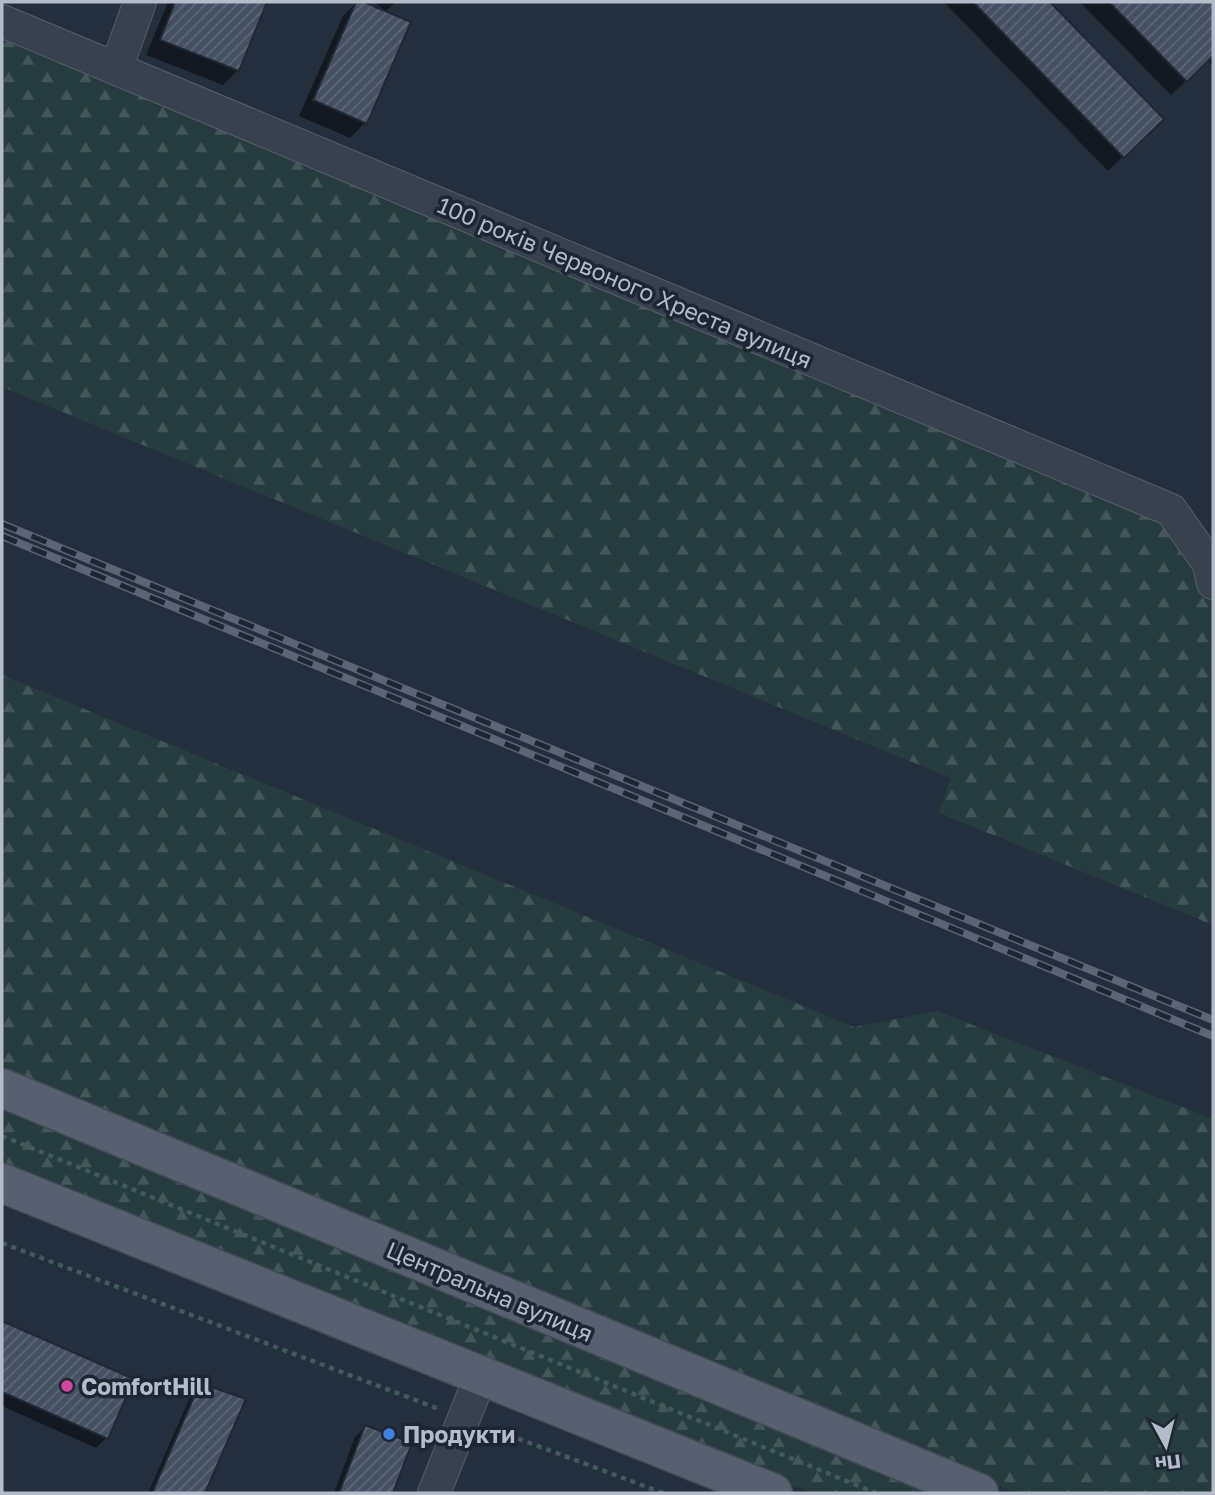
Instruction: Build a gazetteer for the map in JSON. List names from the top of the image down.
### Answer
{
  "streets": {
    "main road": ["Центральна вулиця"],
    "street": ["100 років Червоного Хреста вулиця"]
  },
  "places": ["ComfortHill", "Продукти"],
  "north": "bottom"
}
